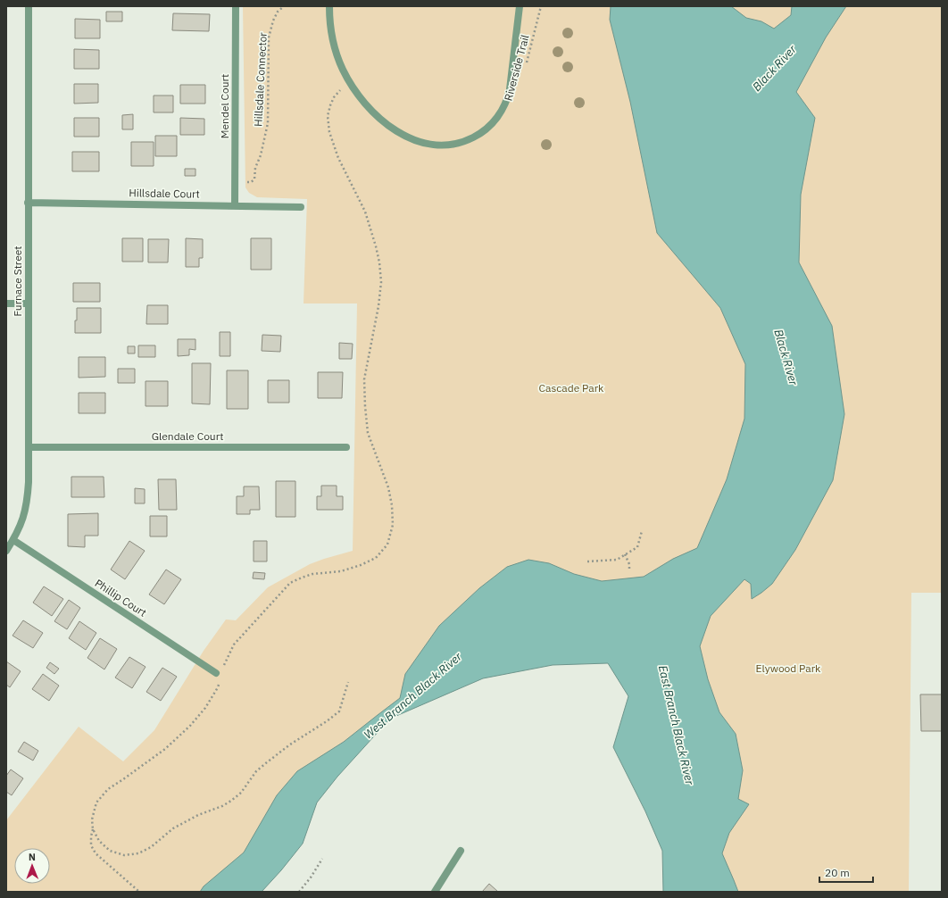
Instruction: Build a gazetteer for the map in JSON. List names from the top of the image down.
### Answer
{
  "streets": {
    "street": [
      "Mendel Court",
      "Hillsdale Court",
      "Furnace Street",
      "Glendale Court",
      "Phillip Court"
    ],
    "path": ["Riverside Trail", "Hillsdale Connector"]
  },
  "crossings": [
    ["Hillsdale Connector", "Mendel Court"],
    ["Mendel Court", "Hillsdale Court"],
    ["Hillsdale Court", "Furnace Street"],
    ["Furnace Street", "Glendale Court"],
    ["Furnace Street", "Phillip Court"]
  ],
  "water": ["Black River", "West Branch Black River", "East Branch Black River"],
  "parks": ["Cascade Park", "Elywood Park"],
  "scale_bar": "20 m",
  "north": "top"
}
